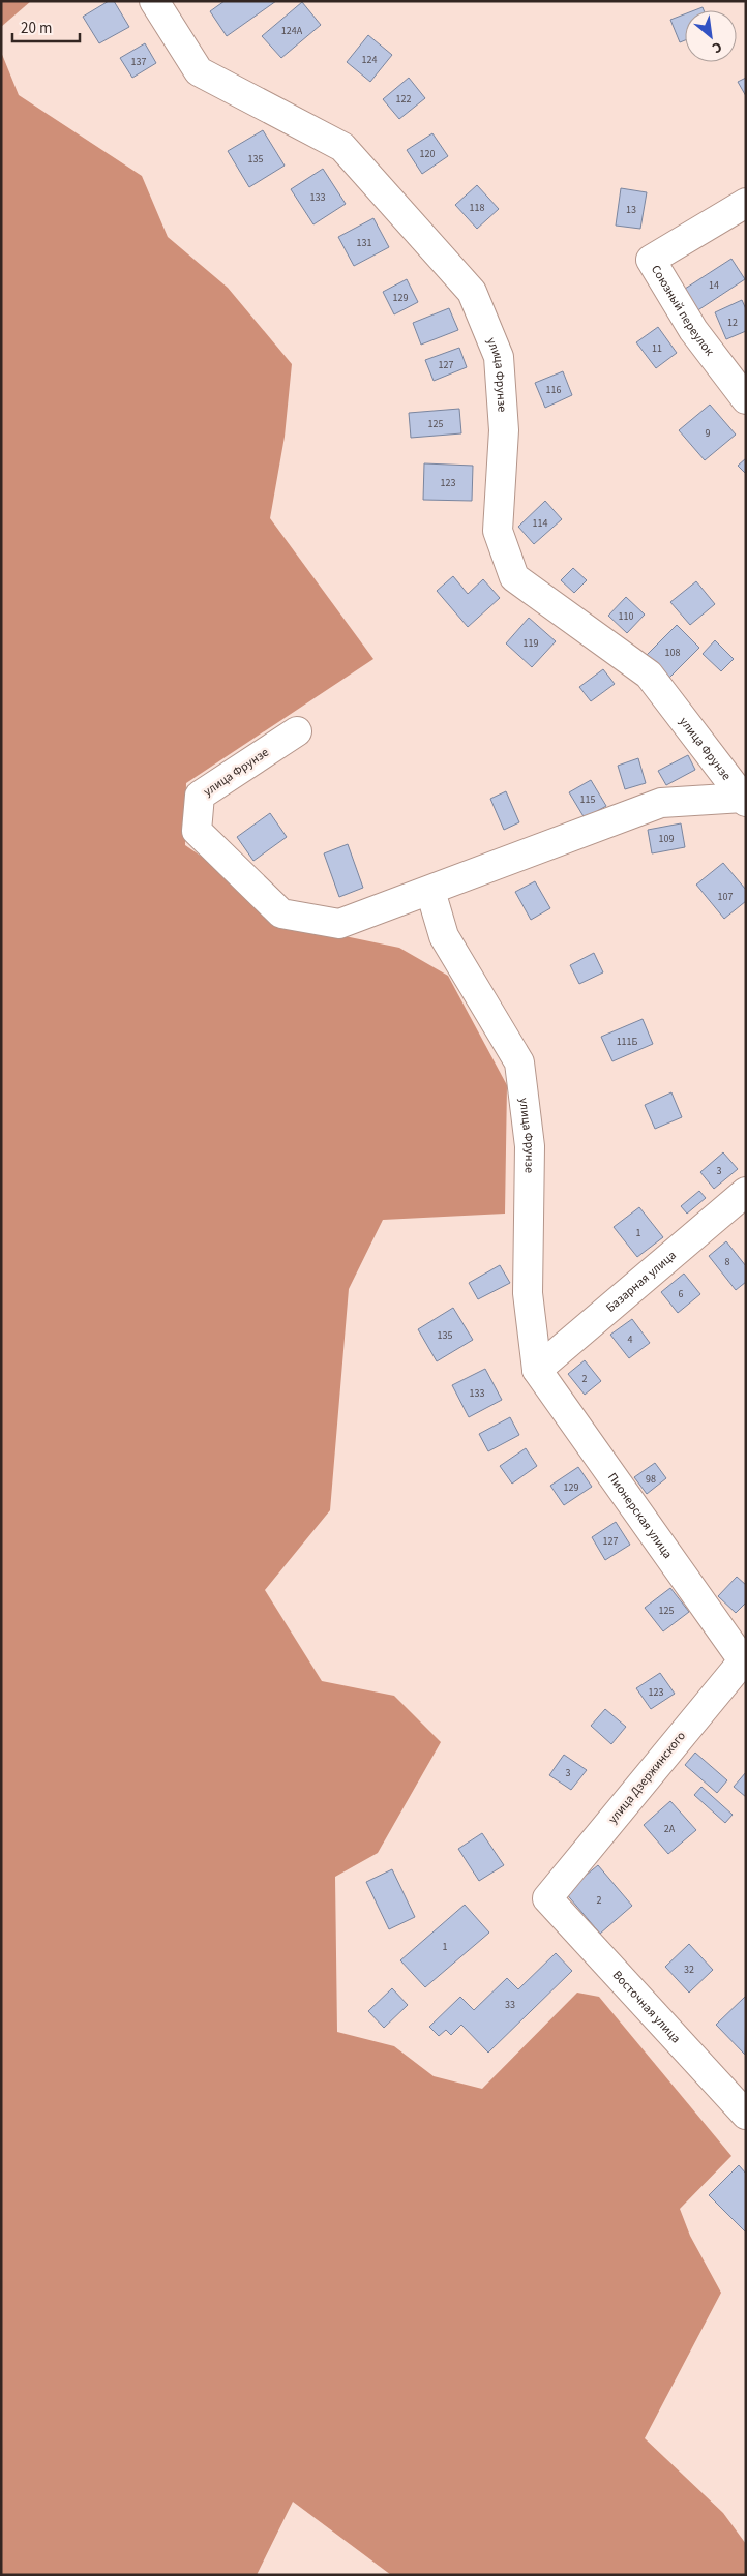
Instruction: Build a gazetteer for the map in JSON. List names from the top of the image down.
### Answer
{
  "streets": {
    "street": [
      "Союзный переулок",
      "улица Фрунзе",
      "Базарная улица",
      "Пионерская улица",
      "улица Дзержинского",
      "Восточная улица"
    ]
  },
  "crossings": [
    ["улица Фрунзе", "Базарная улица"],
    ["улица Фрунзе", "Пионерская улица"],
    ["Базарная улица", "Пионерская улица"],
    ["Пионерская улица", "улица Дзержинского"],
    ["улица Дзержинского", "Восточная улица"]
  ],
  "house_numbers": [
    "124А",
    "124",
    "137",
    "122",
    "120",
    "135",
    "133",
    "118",
    "13",
    "131",
    "14",
    "129",
    "12",
    "11",
    "127",
    "116",
    "125",
    "9",
    "123",
    "114",
    "110",
    "119",
    "108",
    "115",
    "109",
    "107",
    "111Б",
    "3",
    "1",
    "8",
    "6",
    "135",
    "4",
    "2",
    "133",
    "98",
    "129",
    "127",
    "125",
    "123",
    "3",
    "2А",
    "2",
    "1",
    "32",
    "33"
  ],
  "scale_bar": "20 m",
  "north": "bottom right"
}
